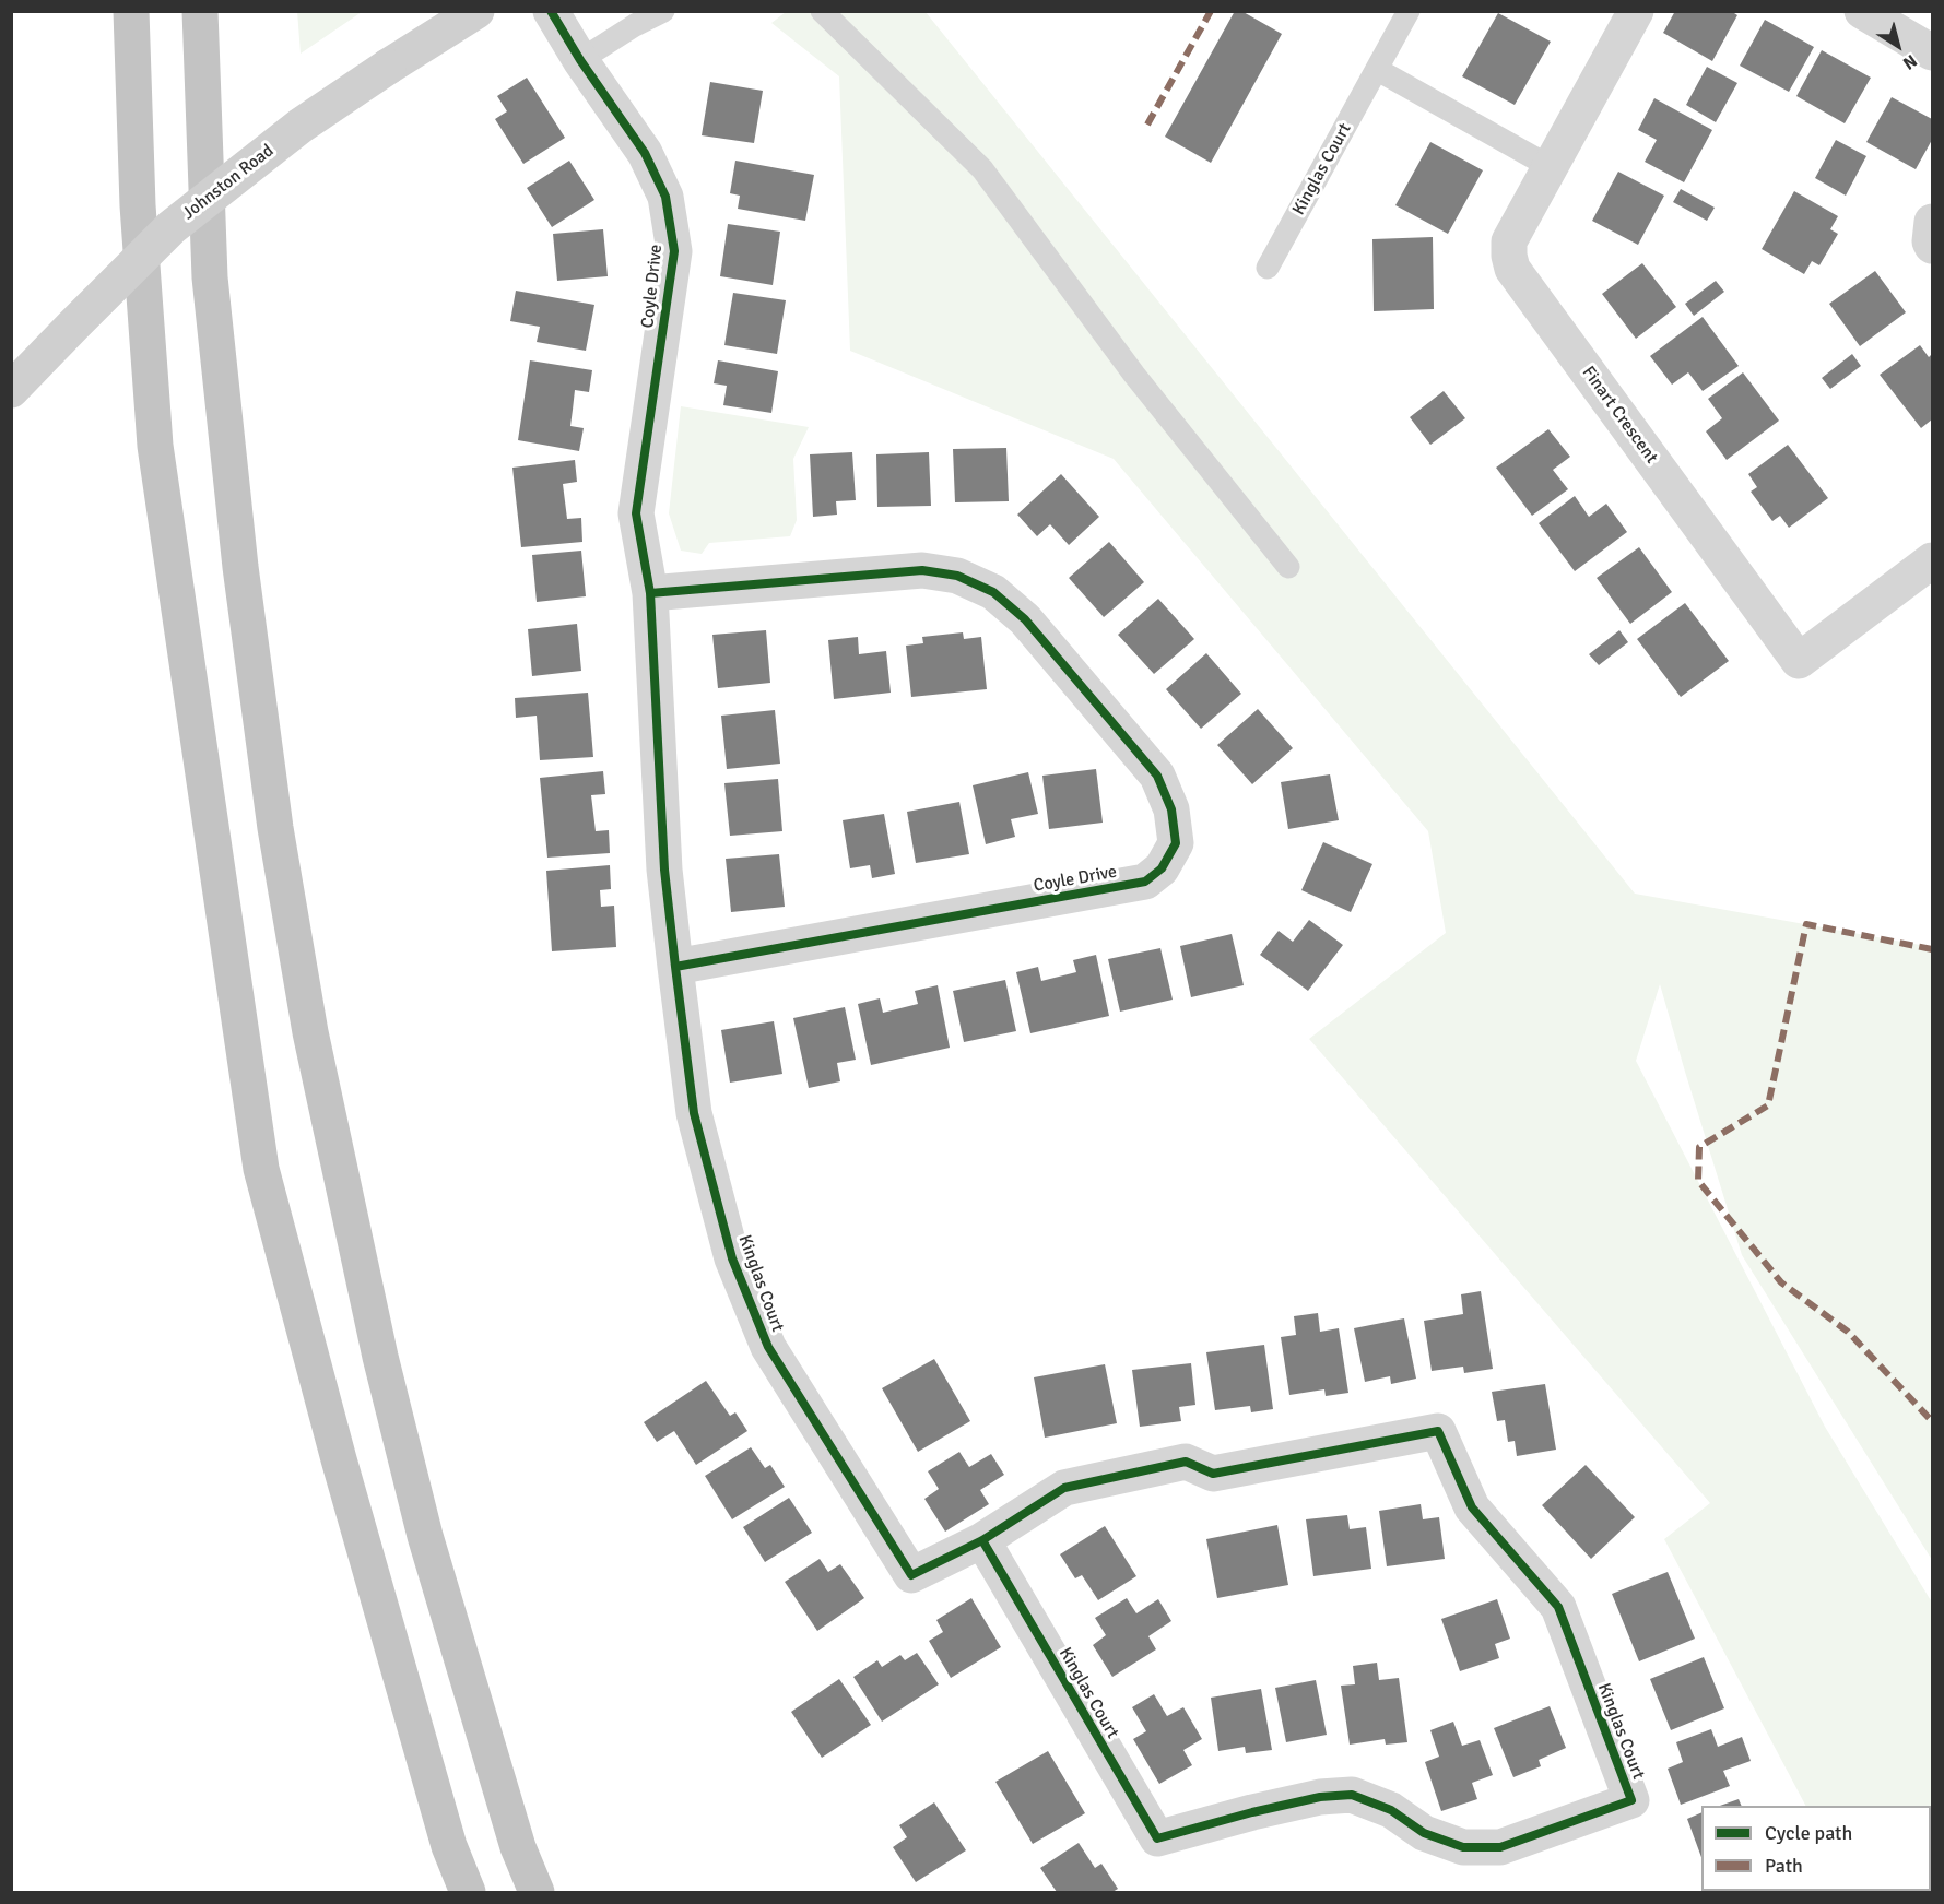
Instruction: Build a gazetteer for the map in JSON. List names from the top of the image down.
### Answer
{
  "streets": {
    "main road": ["Johnston Road"],
    "street": ["Kinglas Court", "Coyle Drive", "Finart Crescent"]
  },
  "crossings": [
    ["Kinglas Court", "Coyle Drive"]
  ],
  "legend": ["Cycle path", "Path"],
  "north": "bottom right"
}
